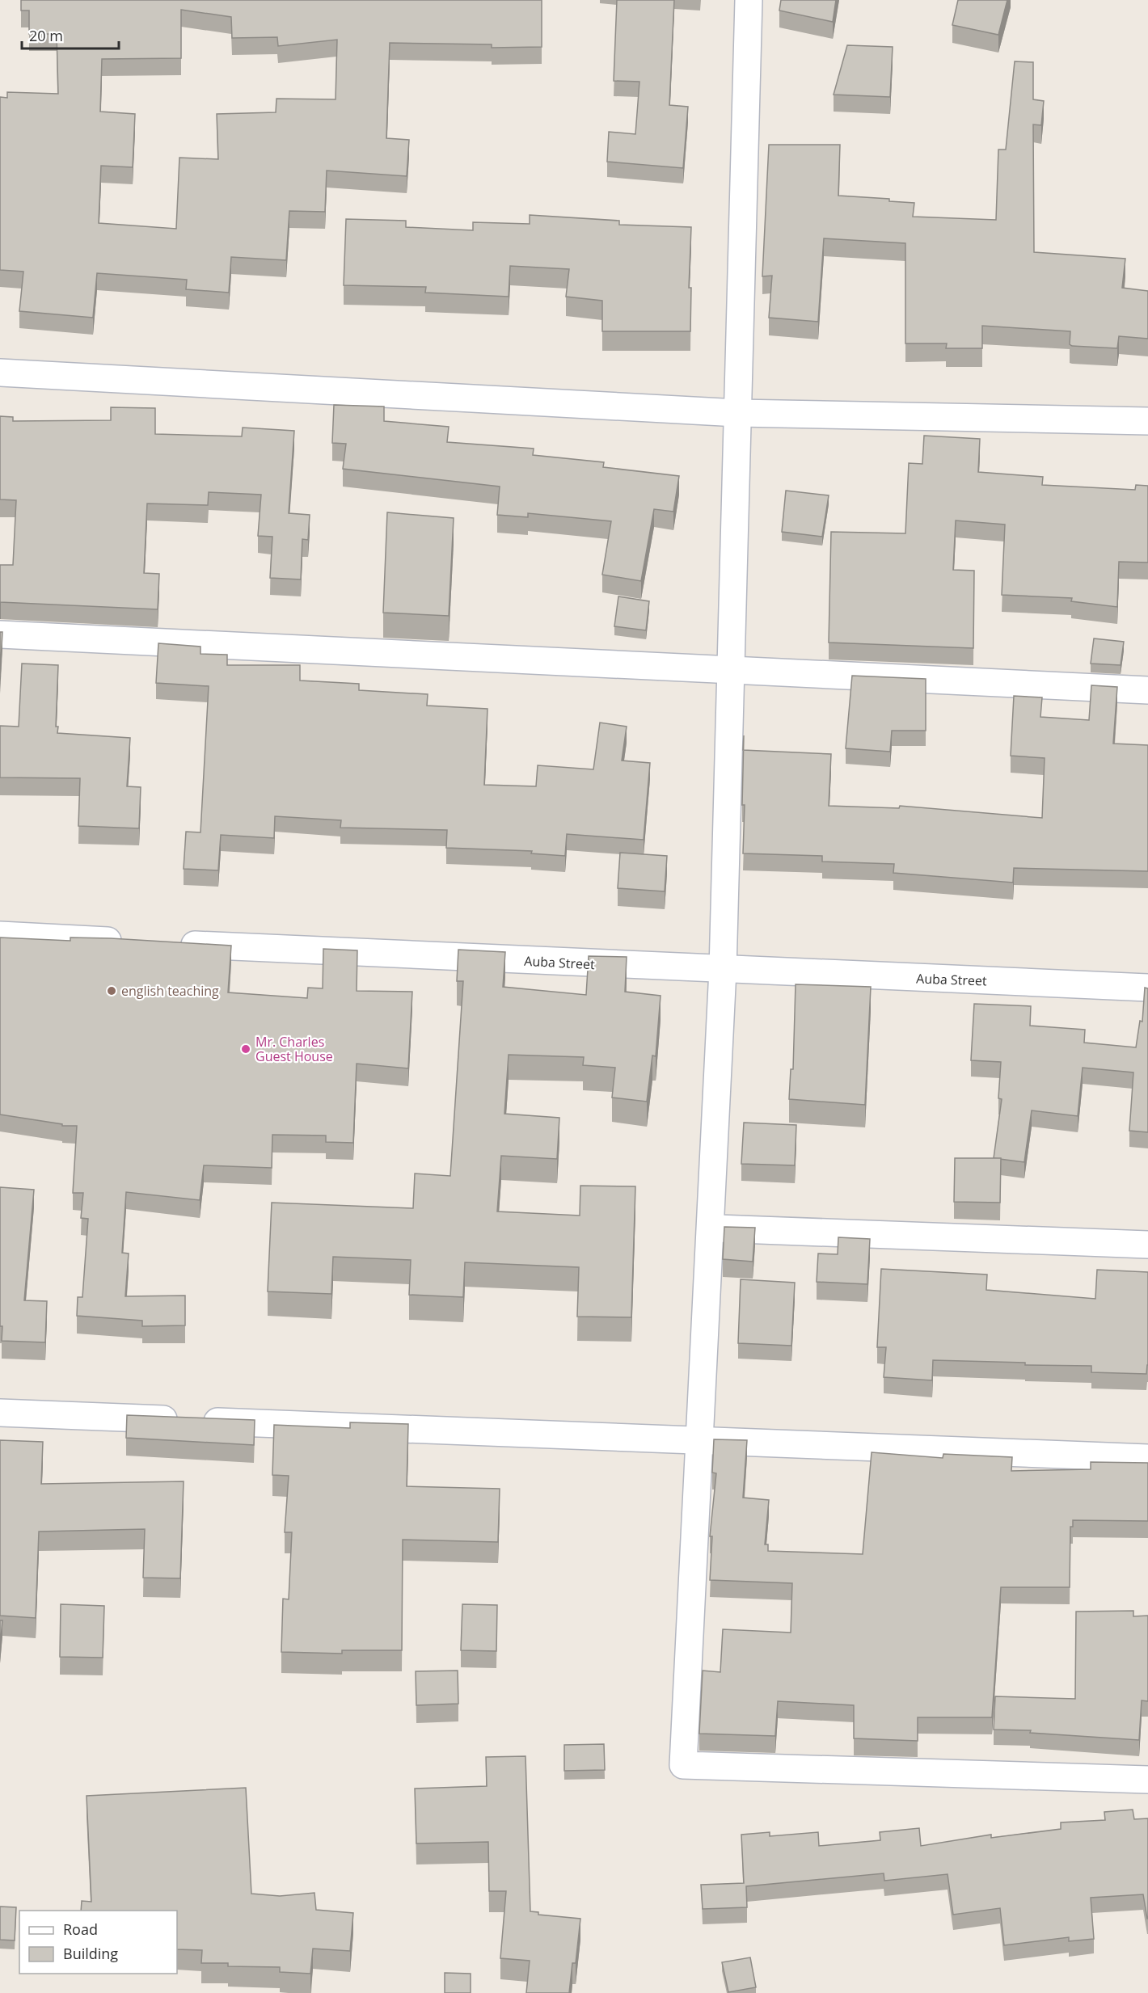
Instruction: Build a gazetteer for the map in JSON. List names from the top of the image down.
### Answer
{
  "streets": {
    "street": ["Auba Street"]
  },
  "places": ["english teaching", "Mr. Charles Guest House"],
  "legend": ["Road", "Building"],
  "scale_bar": "20 m"
}
